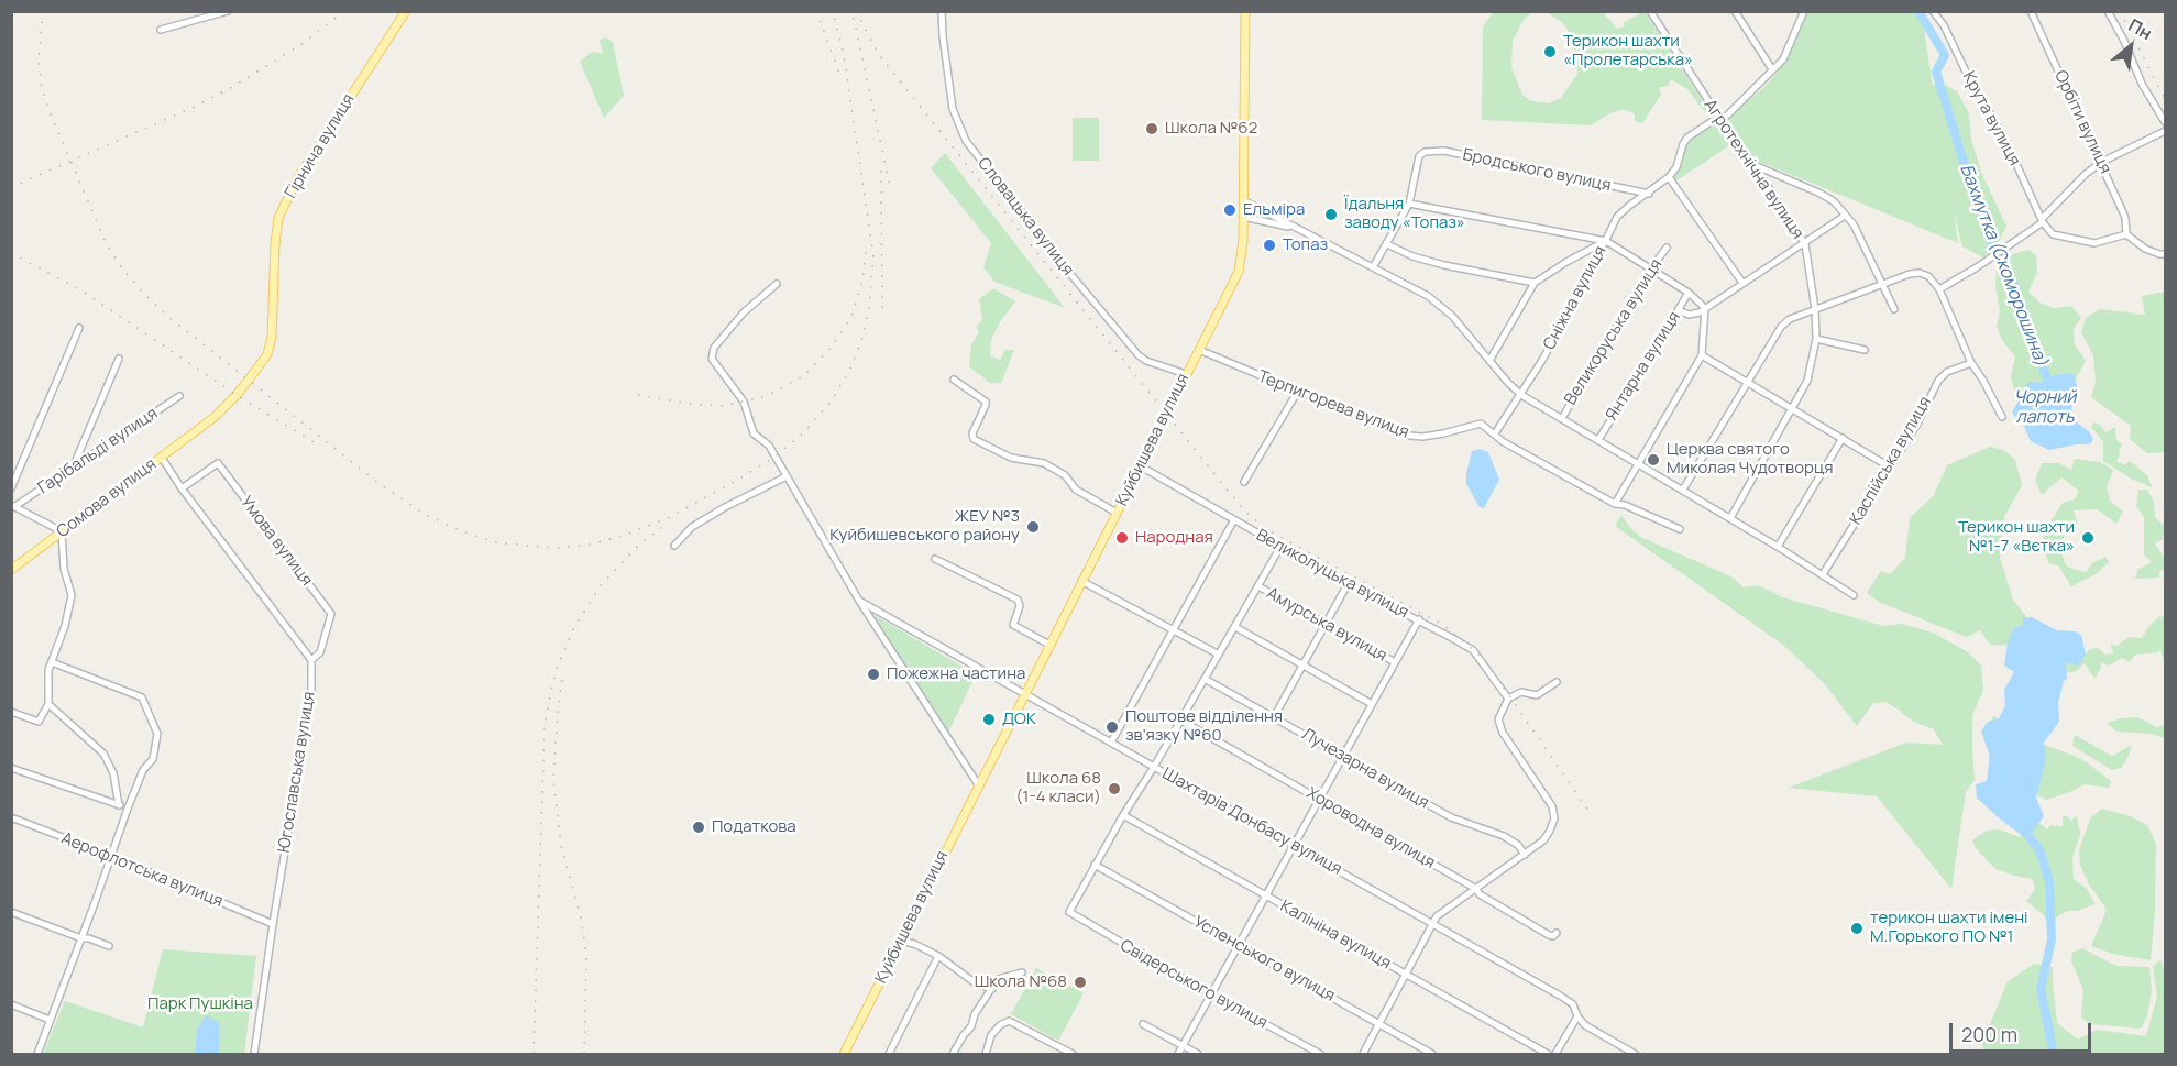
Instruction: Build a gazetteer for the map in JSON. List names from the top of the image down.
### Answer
{
  "streets": {
    "main road": ["Гірнича вулиця", "Куйбишева вулиця", "Сомова вулиця"],
    "street": [
      "Крута вулиця",
      "Орбіти вулиця",
      "Агротехнічна вулиця",
      "Бродського вулиця",
      "Словацька вулиця",
      "Сніжна вулиця",
      "Великоруська вулиця",
      "Янтарна вулиця",
      "Терпигорева вулиця",
      "Гарібальді вулиця",
      "Каспійська вулиця",
      "Умова вулиця",
      "Великолуцька вулиця",
      "Амурська вулиця",
      "Лучезарна вулиця",
      "Югославська вулиця",
      "Шахтарів Донбасу вулиця",
      "Хороводна вулиця",
      "Аерофлотська вулиця",
      "Калініна вулиця",
      "Успенського вулиця",
      "Свідерського вулиця"
    ]
  },
  "crossings": [
    ["Крута вулиця", "Орбіти вулиця"],
    ["Гірнича вулиця", "Сомова вулиця"],
    ["Бродського вулиця", "Сніжна вулиця"],
    ["Словацька вулиця", "Куйбишева вулиця"],
    ["Сніжна вулиця", "Терпигорева вулиця"],
    ["Терпигорева вулиця", "Куйбишева вулиця"],
    ["Куйбишева вулиця", "Великолуцька вулиця"],
    ["Куйбишева вулиця", "Шахтарів Донбасу вулиця"],
    ["Умова вулиця", "Югославська вулиця"],
    ["Югославська вулиця", "Аерофлотська вулиця"],
    ["Успенського вулиця", "Свідерського вулиця"]
  ],
  "water": ["Бахмутка (Скоморошина)", "Чорний лапоть"],
  "parks": ["Парк Пушкіна"],
  "places": [
    "Терикон шахти «Пролетарська»",
    "Школа №62",
    "Ельміра",
    "Їдальня заводу «Топаз»",
    "Топаз",
    "Церква святого Миколая Чудотворця",
    "ЖЕУ №3 Куйбишевського району",
    "Народная",
    "Терикон шахти №1-7 «Вєтка»",
    "Пожежна частина",
    "ДОК",
    "Поштове відділення зв'язку №60",
    "Школа 68 (1-4 класи)",
    "Податкова",
    "терикон шахти імені М.Горького ПО №1",
    "Школа №68"
  ],
  "scale_bar": "200 m",
  "north": "top right"
}
